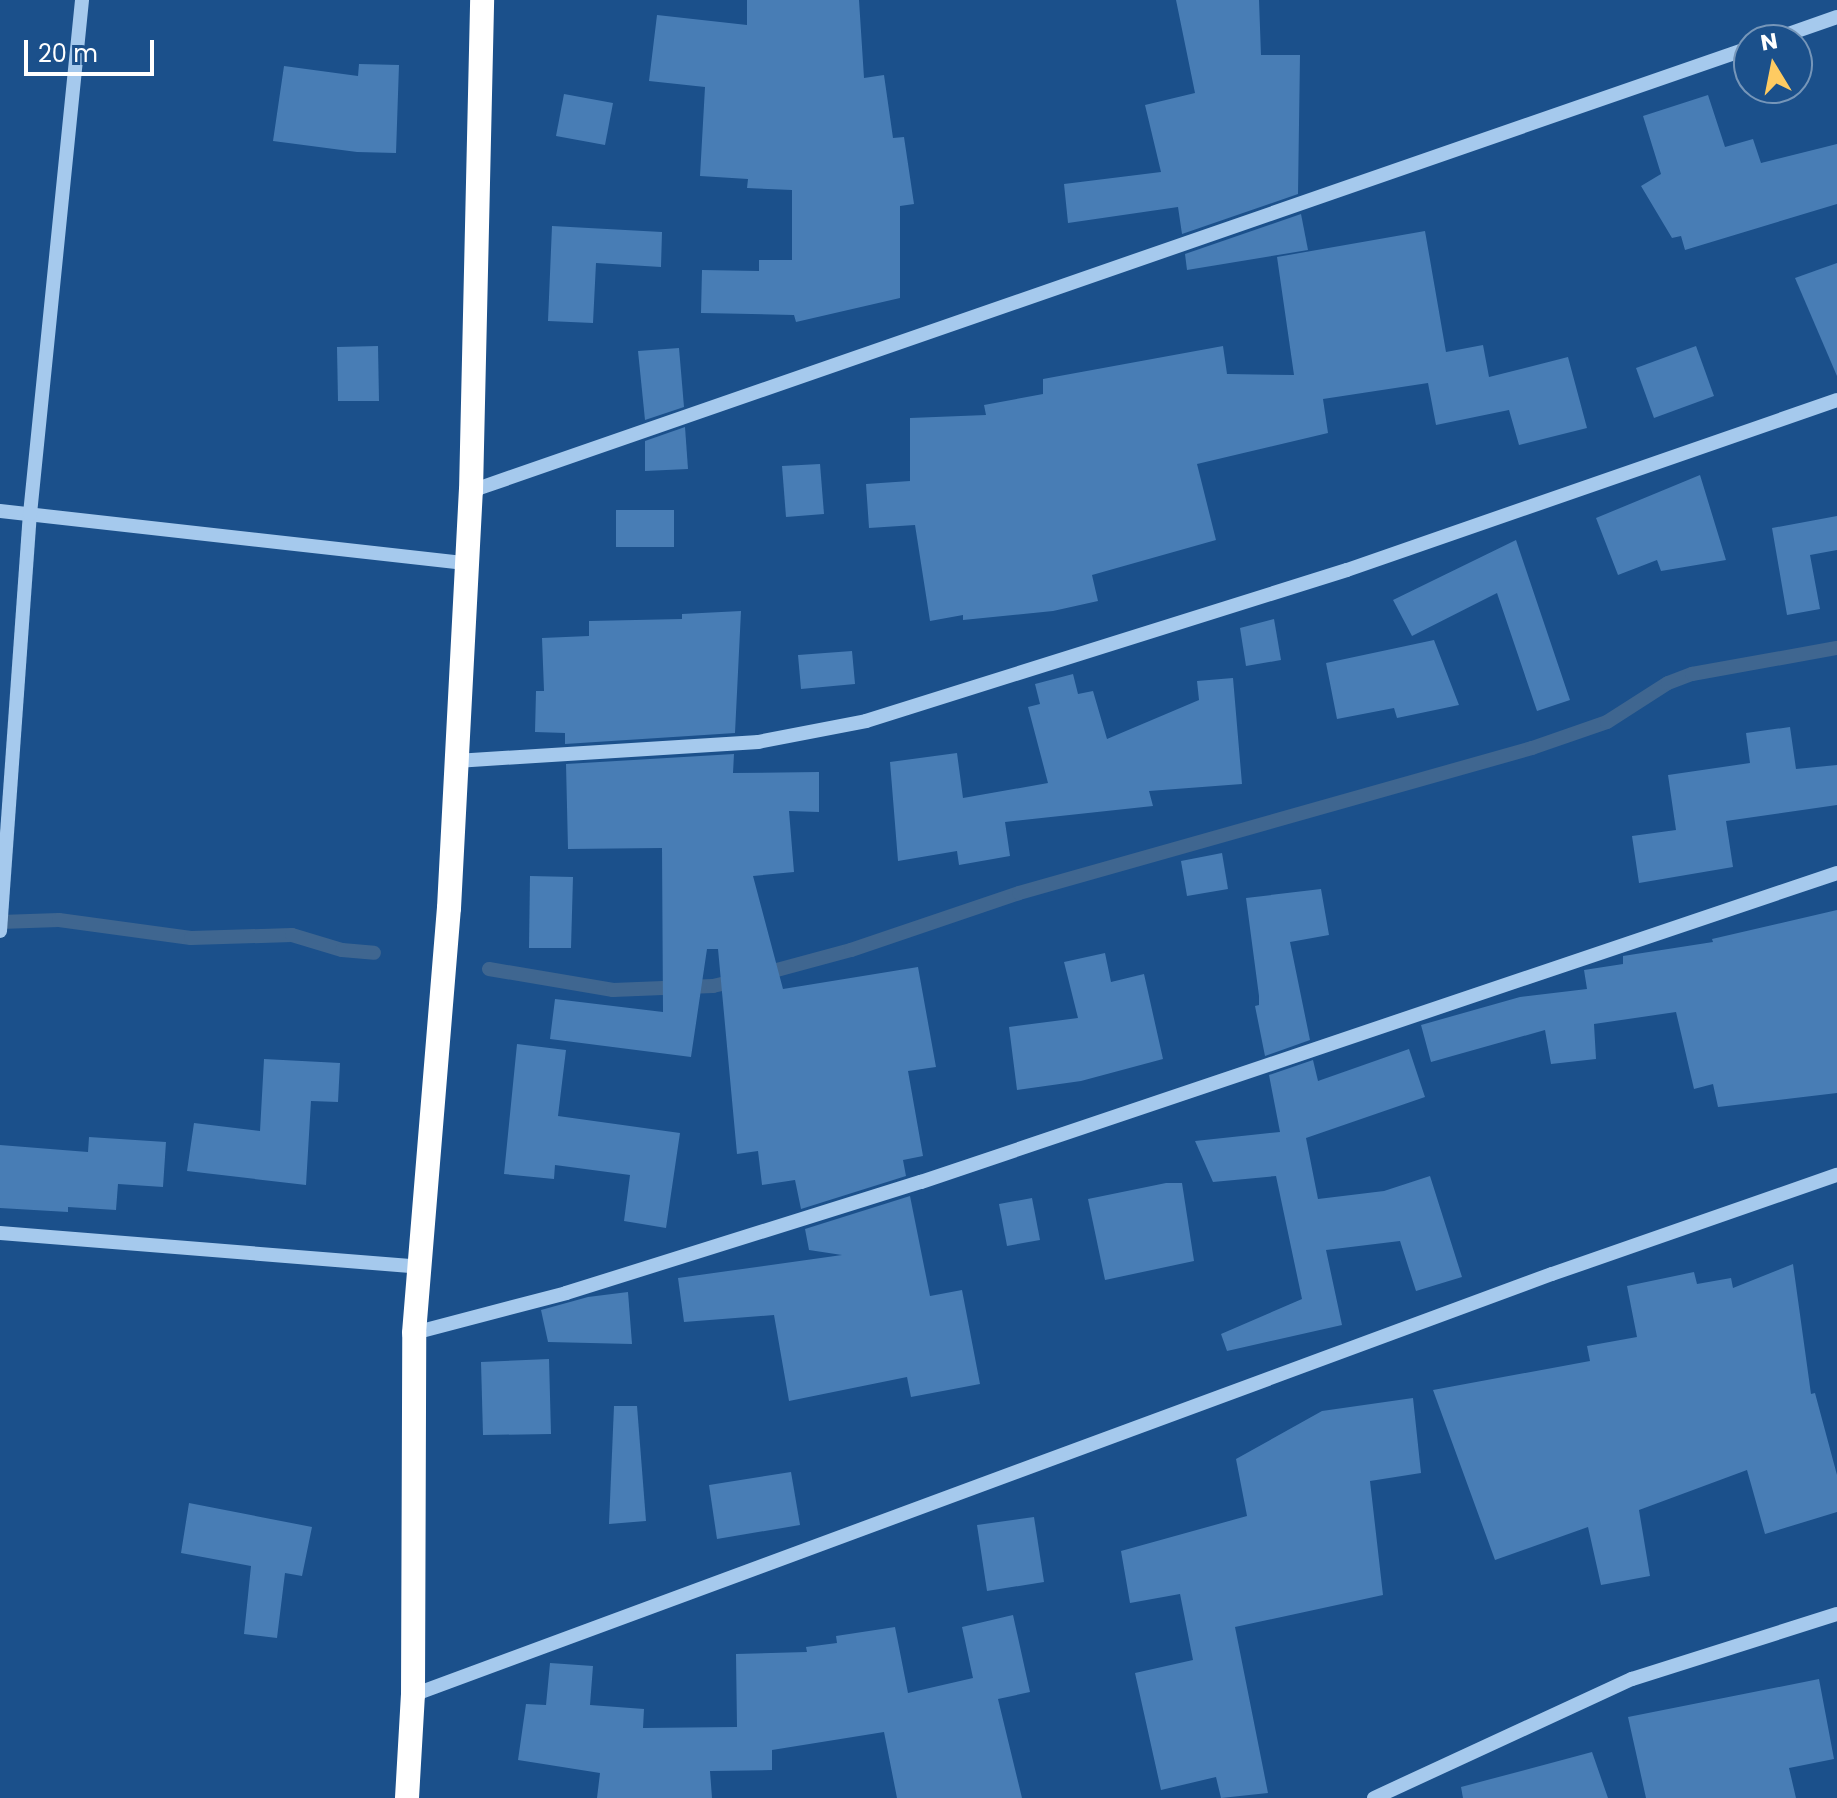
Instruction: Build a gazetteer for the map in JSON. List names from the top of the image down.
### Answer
{
  "scale_bar": "20 m",
  "north": "top"
}
